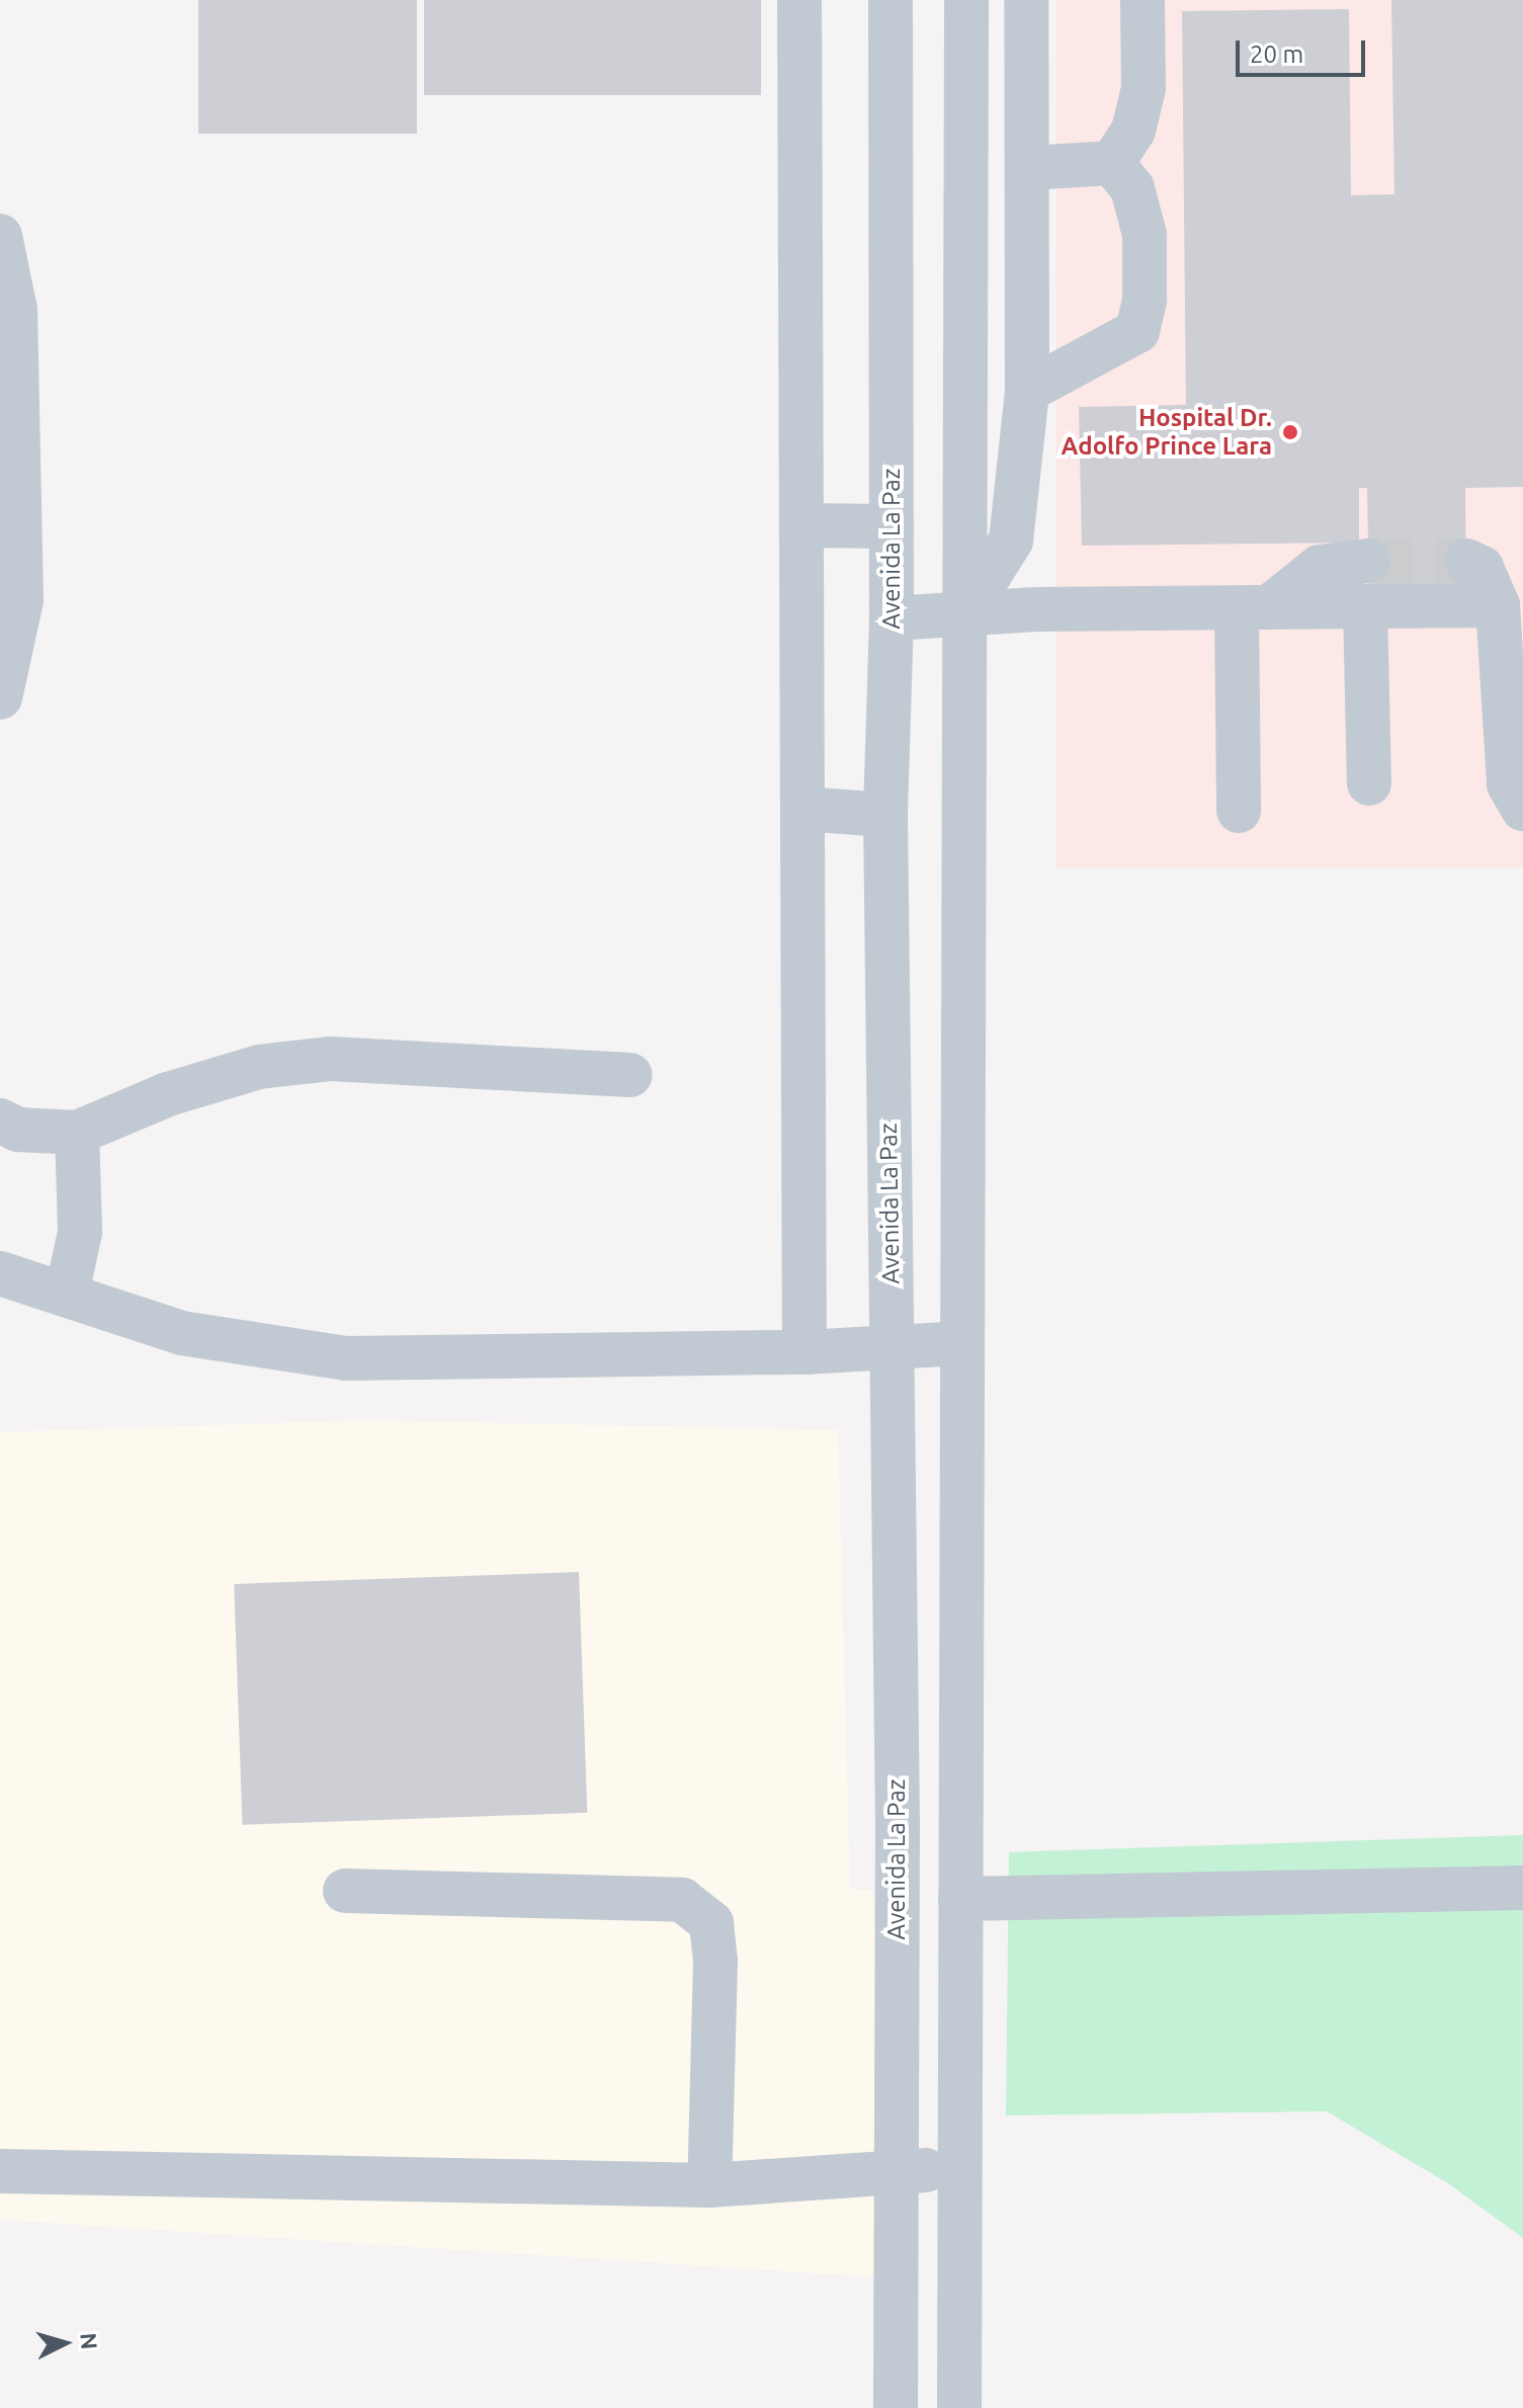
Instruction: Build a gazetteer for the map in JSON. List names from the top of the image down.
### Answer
{
  "streets": {
    "street": ["Avenida La Paz"]
  },
  "places": ["Hospital Dr. Adolfo Prince Lara"],
  "scale_bar": "20 m",
  "north": "right"
}
